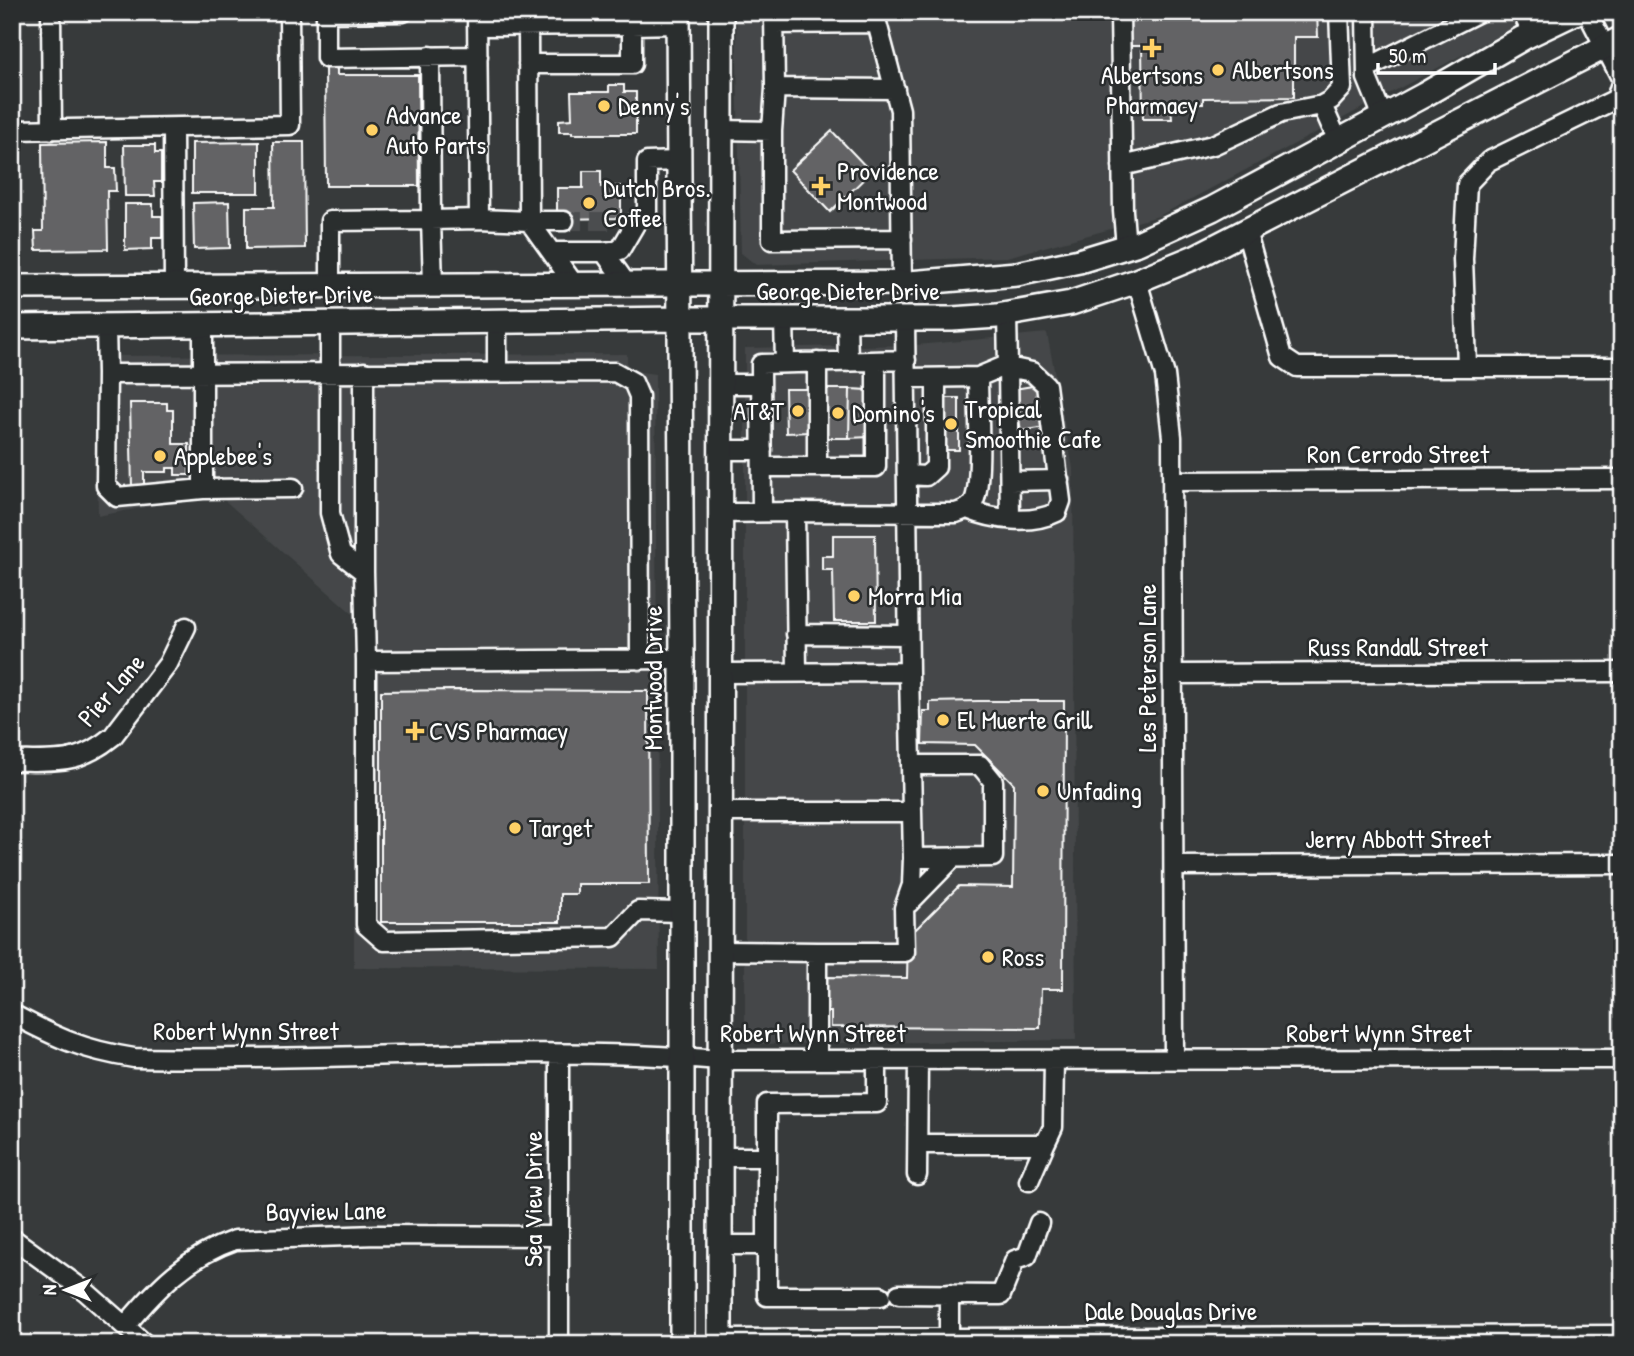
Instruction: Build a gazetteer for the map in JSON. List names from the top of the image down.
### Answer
{
  "streets": {
    "main road": ["George Dieter Drive", "Montwood Drive"],
    "street": [
      "Ron Cerrodo Street",
      "Russ Randall Street",
      "Les Peterson Lane",
      "Pier Lane",
      "Jerry Abbott Street",
      "Robert Wynn Street",
      "Sea View Drive",
      "Bayview Lane",
      "Dale Douglas Drive"
    ]
  },
  "crossings": [
    ["George Dieter Drive", "Les Peterson Lane"],
    ["George Dieter Drive", "Montwood Drive"],
    ["Ron Cerrodo Street", "Les Peterson Lane"],
    ["Russ Randall Street", "Les Peterson Lane"],
    ["Les Peterson Lane", "Jerry Abbott Street"],
    ["Les Peterson Lane", "Robert Wynn Street"],
    ["Montwood Drive", "Robert Wynn Street"],
    ["Robert Wynn Street", "Sea View Drive"],
    ["Sea View Drive", "Bayview Lane"]
  ],
  "places": {
    "health": ["Albertsons Pharmacy", "Providence Montwood", "CVS Pharmacy"],
    "other": [
      "Albertsons",
      "Denny's",
      "Advance Auto Parts",
      "Dutch Bros. Coffee",
      "AT&T",
      "Domino's",
      "Tropical Smoothie Cafe",
      "Applebee's",
      "Morra Mia",
      "El Muerte Grill",
      "Unfading",
      "Target",
      "Ross"
    ]
  },
  "scale_bar": "50 m",
  "north": "left"
}
